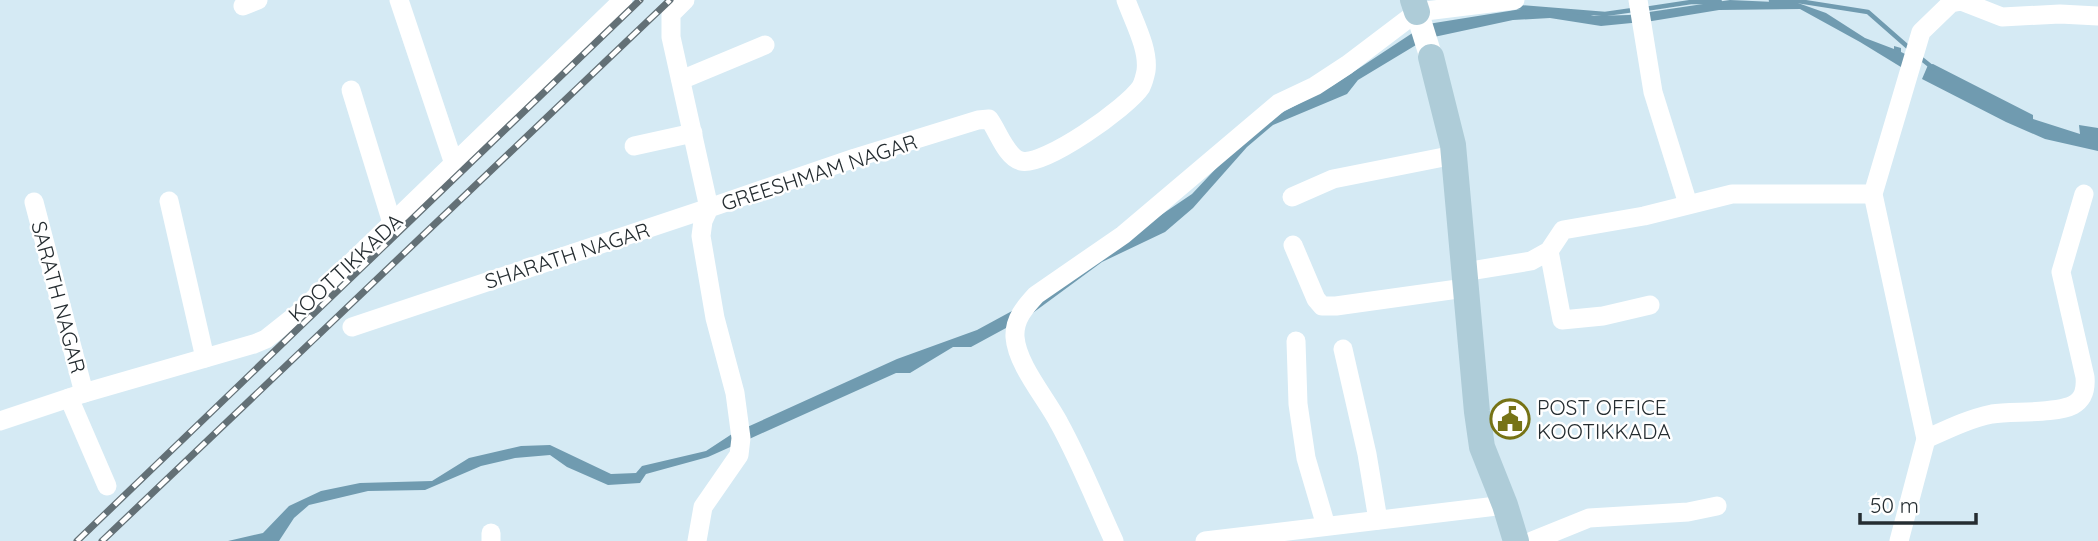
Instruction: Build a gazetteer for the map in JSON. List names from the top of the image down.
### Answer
{
  "streets": {
    "street": [
      "GREESHMAM NAGAR",
      "SHARATH NAGAR",
      "KOOTTIKKADA",
      "SARATH NAGAR"
    ]
  },
  "crossings": [
    ["GREESHMAM NAGAR", "SHARATH NAGAR"],
    ["KOOTTIKKADA", "SARATH NAGAR"]
  ],
  "places": {
    "public building": ["POST OFFICE KOOTIKKADA"]
  },
  "scale_bar": "50 m"
}
